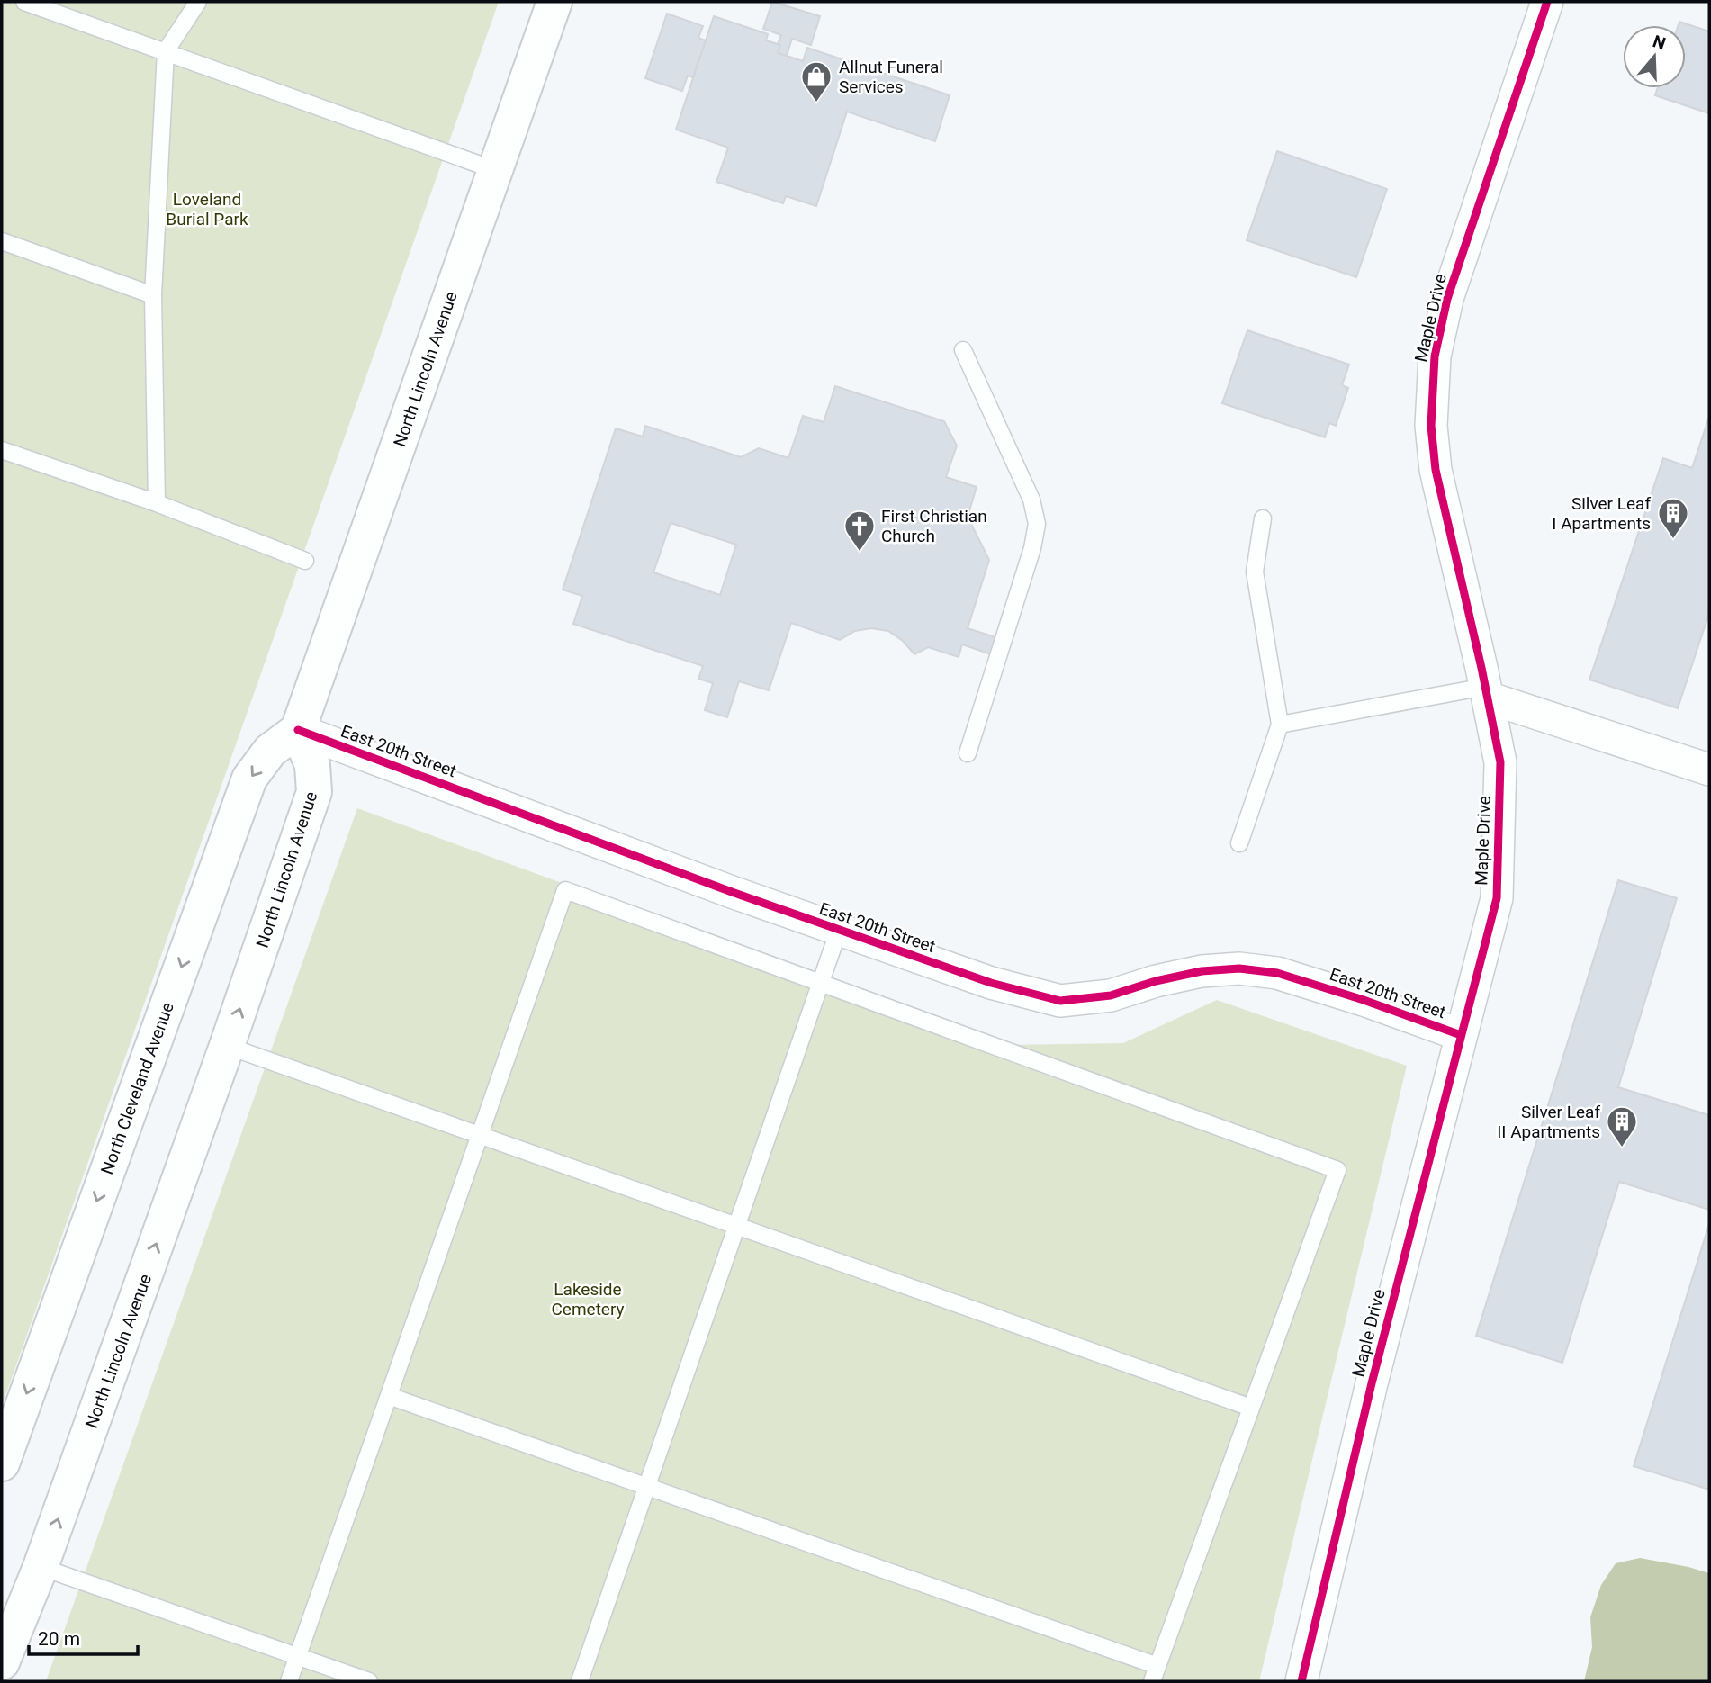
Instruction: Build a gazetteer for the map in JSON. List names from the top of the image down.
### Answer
{
  "streets": {
    "highway": ["North Lincoln Avenue", "North Cleveland Avenue"],
    "street": ["Maple Drive", "East 20th Street"]
  },
  "crossings": [
    ["Maple Drive", "East 20th Street"],
    ["North Lincoln Avenue", "East 20th Street"],
    ["North Lincoln Avenue", "North Cleveland Avenue"],
    ["East 20th Street", "North Cleveland Avenue"]
  ],
  "one_way": ["North Lincoln Avenue", "North Cleveland Avenue"],
  "parks": ["Loveland Burial Park", "Lakeside Cemetery"],
  "places": {
    "shop": ["Allnut Funeral Services"],
    "building": ["Silver Leaf I Apartments", "Silver Leaf II Apartments"],
    "church": ["First Christian Church"]
  },
  "scale_bar": "20 m",
  "north": "top"
}
